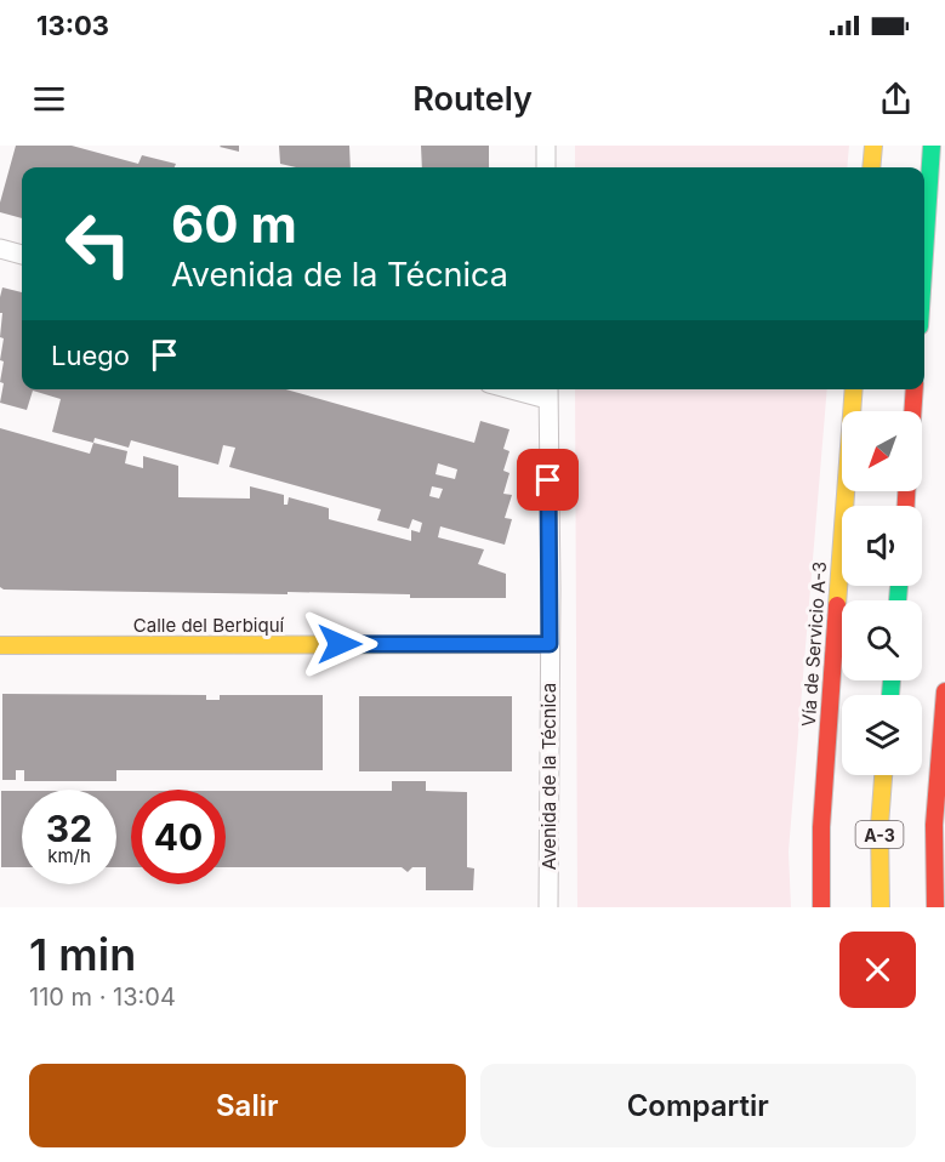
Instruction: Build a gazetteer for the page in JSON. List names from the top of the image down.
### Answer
{
  "streets": {
    "main road": ["Calle del Berbiquí", "Vía de Servicio A-3", "A-3"],
    "street": ["Avenida de la Técnica"]
  },
  "crossings": [
    ["Calle del Berbiquí", "Avenida de la Técnica"]
  ],
  "north": "bottom left",
  "page": {
    "status": "13:03",
    "header": "Routely",
    "turn": ["60 m", "Avenida de la Técnica"],
    "then": "Luego",
    "speed": "32 km/h",
    "limit": "40",
    "heading": ["1 min", "110 m · 13:04"],
    "buttons": ["Salir", "Compartir"]
  }
}
